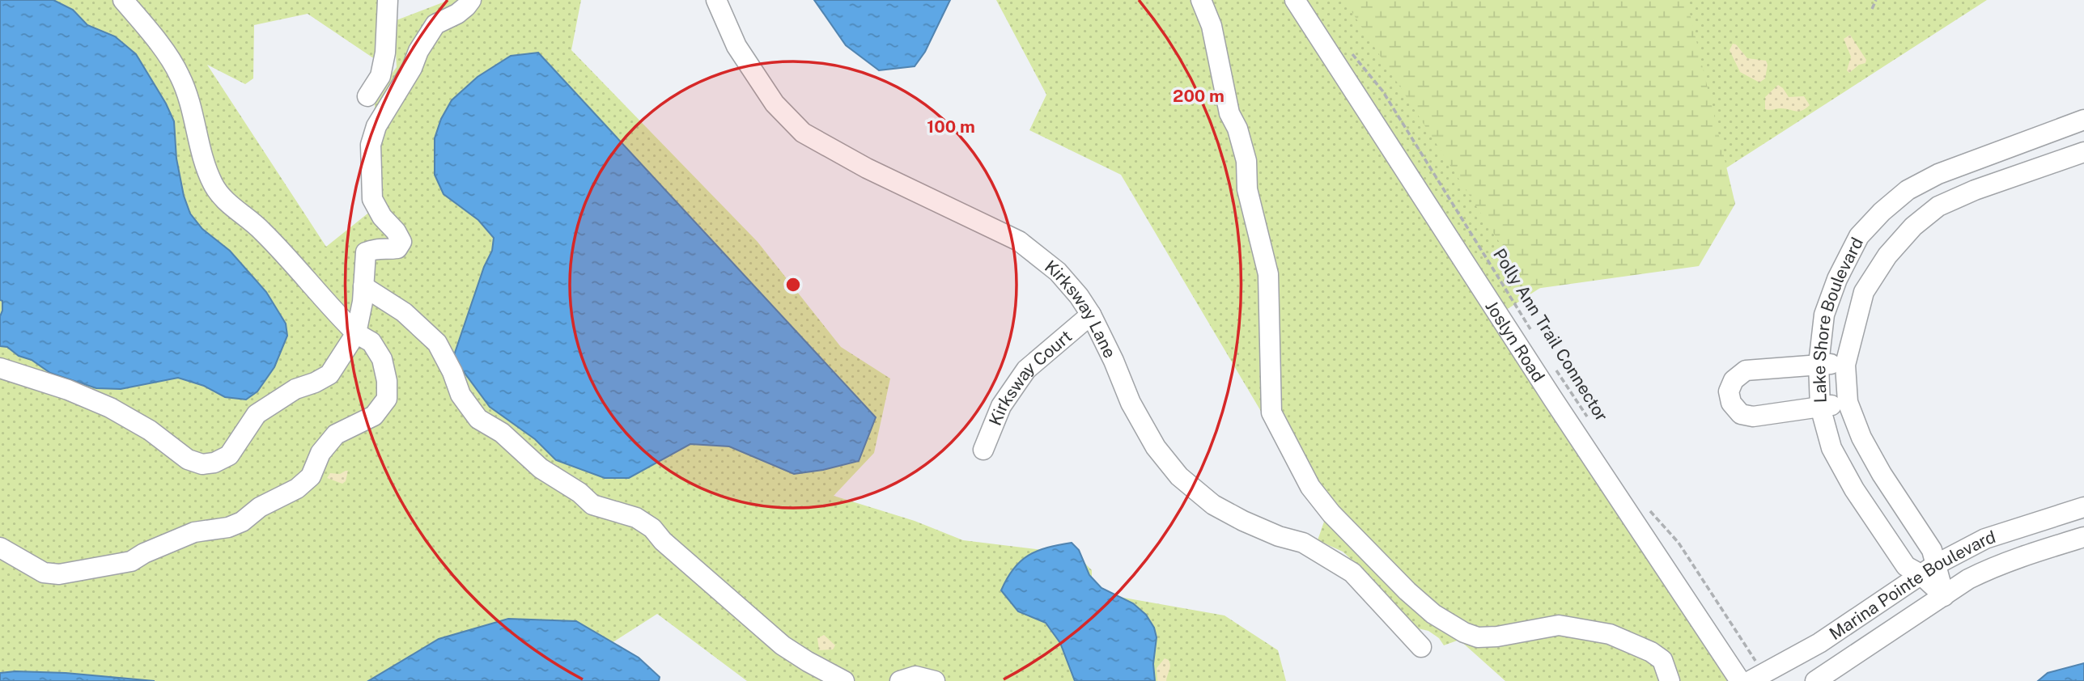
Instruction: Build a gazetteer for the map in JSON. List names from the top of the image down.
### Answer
{
  "streets": {
    "street": [
      "Kirksway Lane",
      "Lake Shore Boulevard",
      "Joslyn Road",
      "Kirksway Court",
      "Marina Pointe Boulevard"
    ],
    "path": ["Polly Ann Trail Connector"]
  },
  "crossings": [
    ["Kirksway Lane", "Kirksway Court"],
    ["Lake Shore Boulevard", "Marina Pointe Boulevard"]
  ],
  "rings": ["200 m", "100 m"]
}
